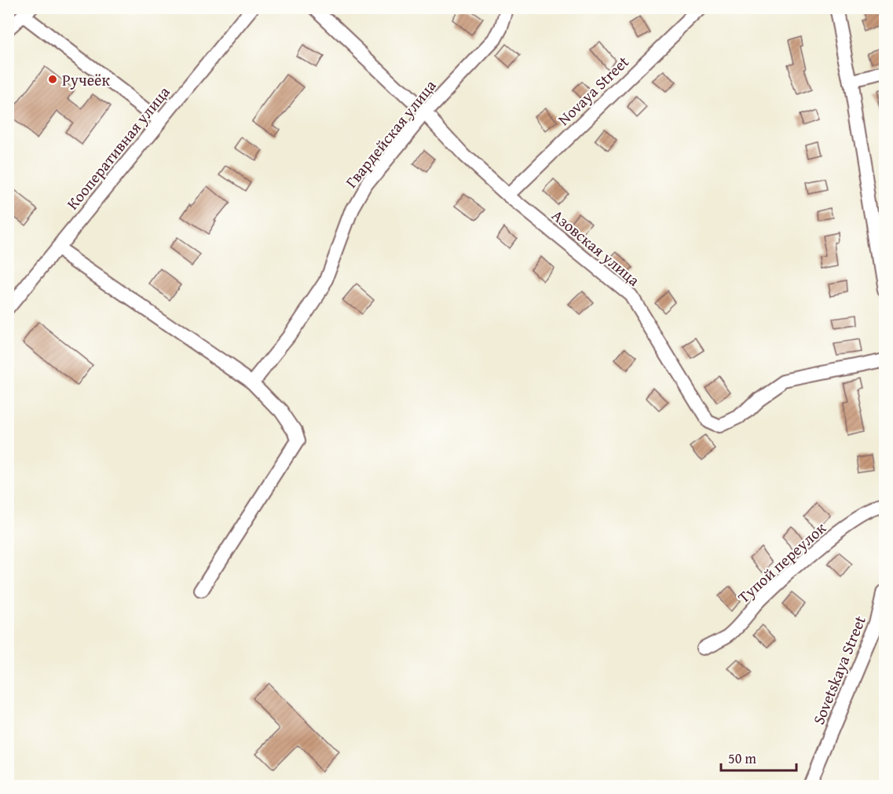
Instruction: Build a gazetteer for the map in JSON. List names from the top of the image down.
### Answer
{
  "streets": {
    "street": [
      "Novaya Street",
      "Гвардейская улица",
      "Кооперативная улица",
      "Азовская улица",
      "Тупой переулок",
      "Sovetskaya Street"
    ]
  },
  "crossings": [
    ["Novaya Street", "Азовская улица"],
    ["Гвардейская улица", "Азовская улица"]
  ],
  "places": ["Ручеёк"],
  "scale_bar": "50 m"
}
